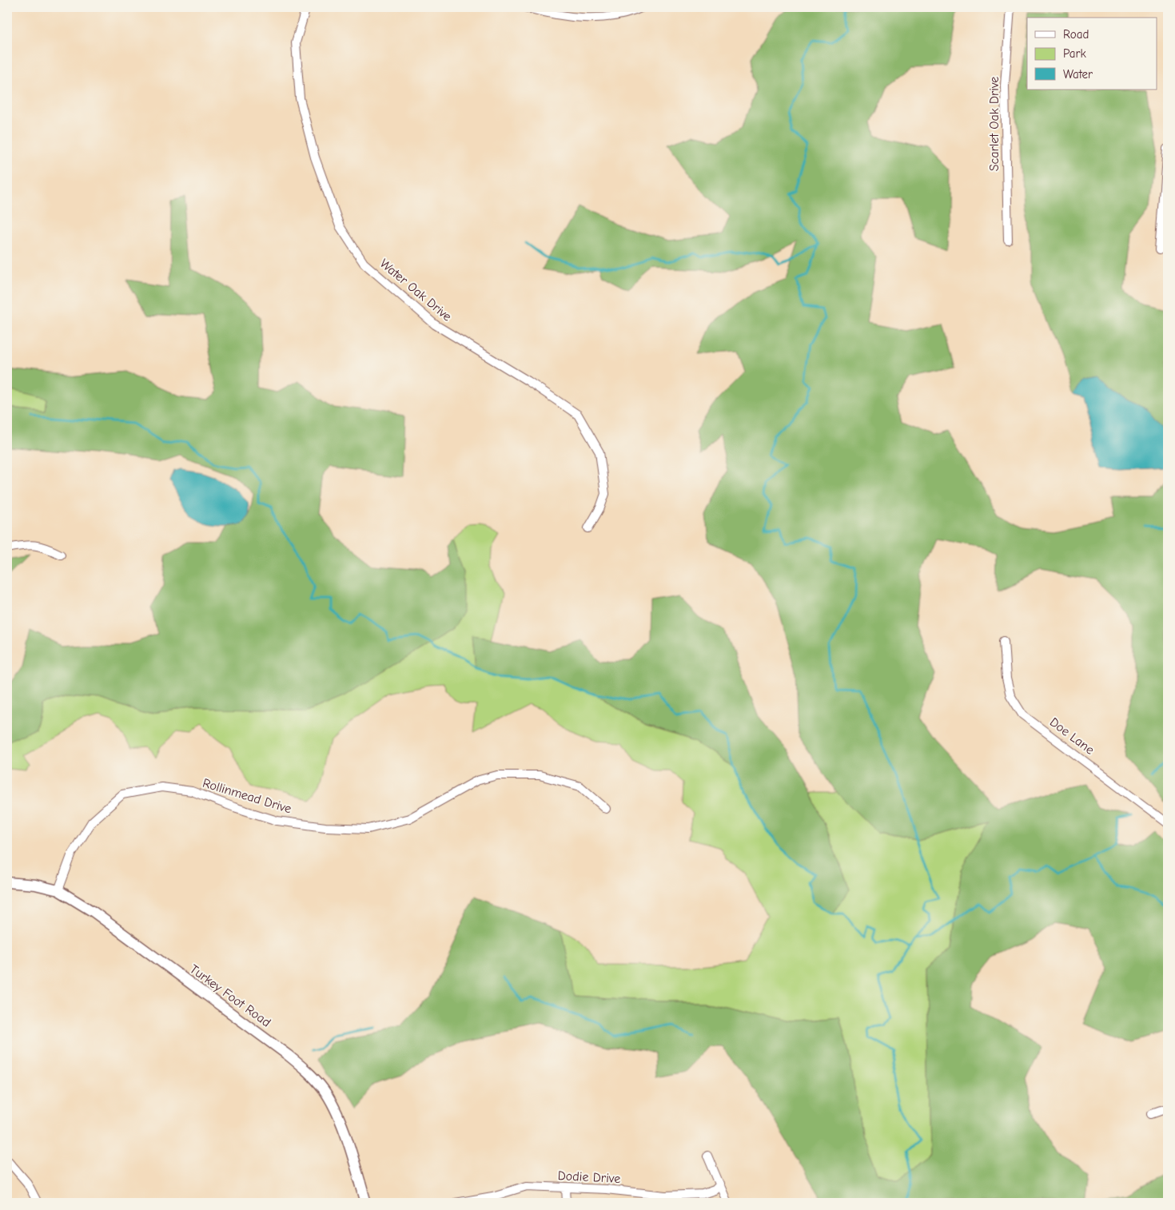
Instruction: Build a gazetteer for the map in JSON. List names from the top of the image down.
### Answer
{
  "streets": {
    "street": [
      "Scarlet Oak Drive",
      "Water Oak Drive",
      "Doe Lane",
      "Rollinmead Drive",
      "Turkey Foot Road",
      "Dodie Drive"
    ]
  },
  "crossings": [
    ["Rollinmead Drive", "Turkey Foot Road"]
  ],
  "legend": ["Road", "Park", "Water"]
}
